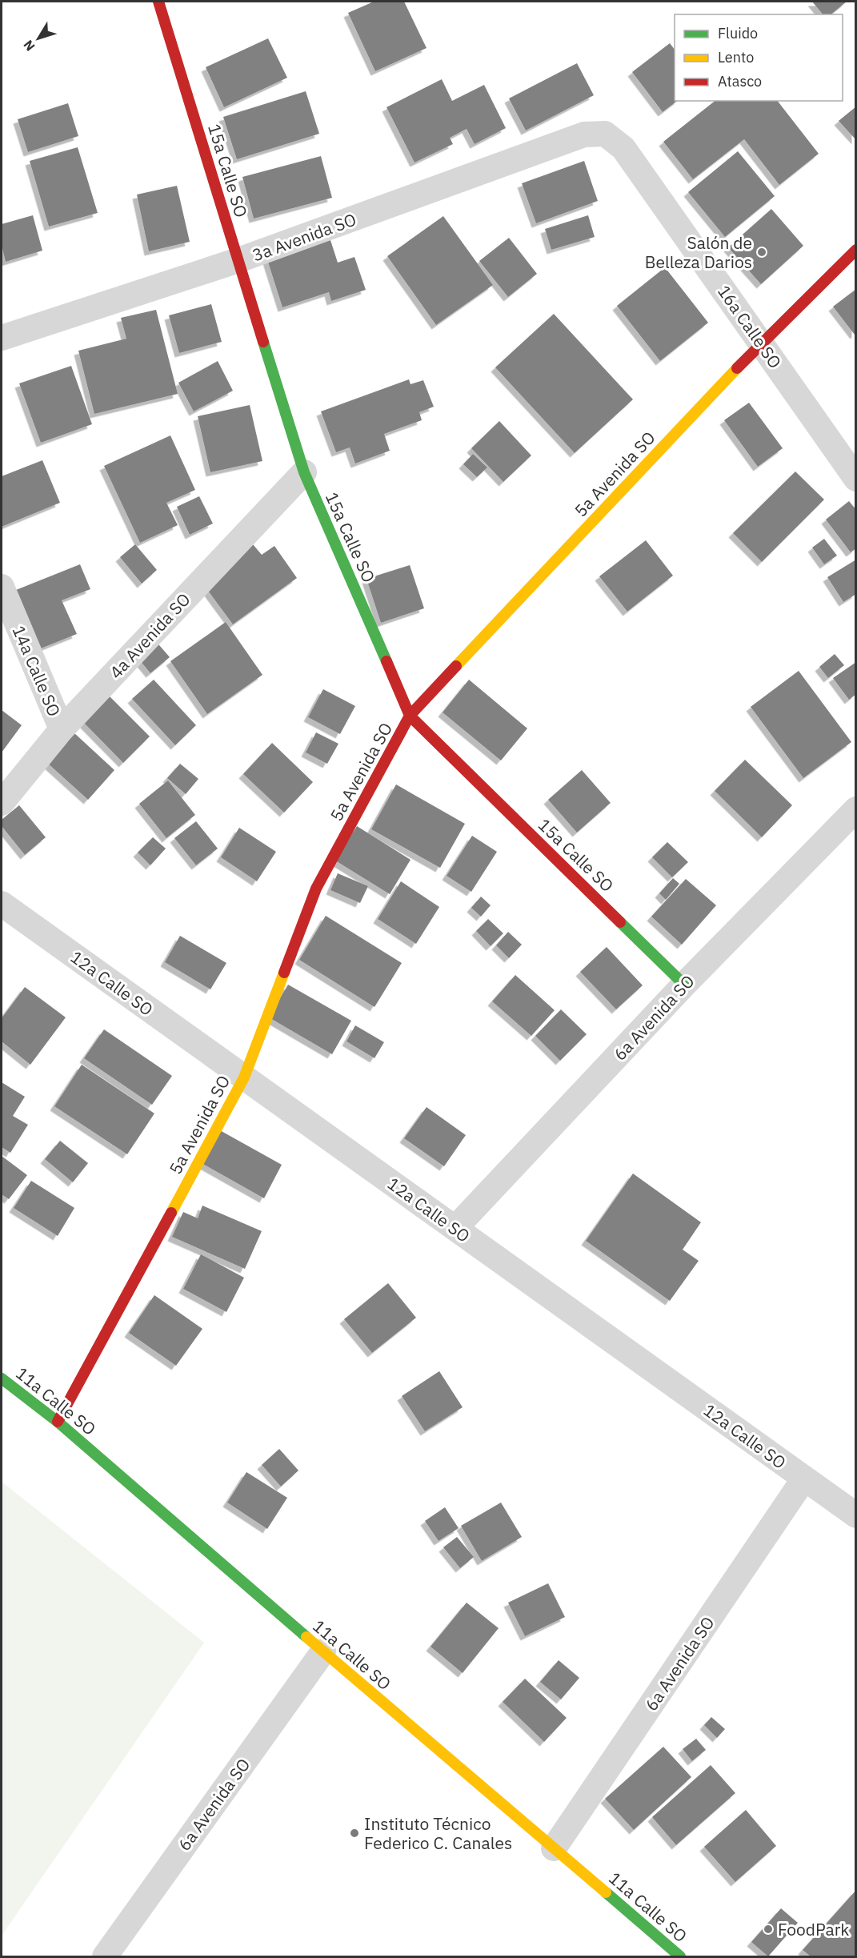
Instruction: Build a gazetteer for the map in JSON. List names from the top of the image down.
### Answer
{
  "streets": {
    "street": [
      "15a Calle SO",
      "3a Avenida SO",
      "16a Calle SO",
      "5a Avenida SO",
      "4a Avenida SO",
      "14a Calle SO",
      "12a Calle SO",
      "6a Avenida SO",
      "11a Calle SO"
    ]
  },
  "crossings": [
    ["15a Calle SO", "3a Avenida SO"],
    ["15a Calle SO", "5a Avenida SO"],
    ["15a Calle SO", "4a Avenida SO"],
    ["15a Calle SO", "6a Avenida SO"],
    ["3a Avenida SO", "16a Calle SO"],
    ["16a Calle SO", "5a Avenida SO"],
    ["5a Avenida SO", "12a Calle SO"],
    ["5a Avenida SO", "11a Calle SO"],
    ["4a Avenida SO", "14a Calle SO"],
    ["12a Calle SO", "6a Avenida SO"],
    ["6a Avenida SO", "11a Calle SO"]
  ],
  "places": ["Salón de Belleza Darios", "Instituto Técnico Federico C. Canales", "FoodPark"],
  "legend": ["Fluido", "Lento", "Atasco"],
  "north": "bottom left"
}
